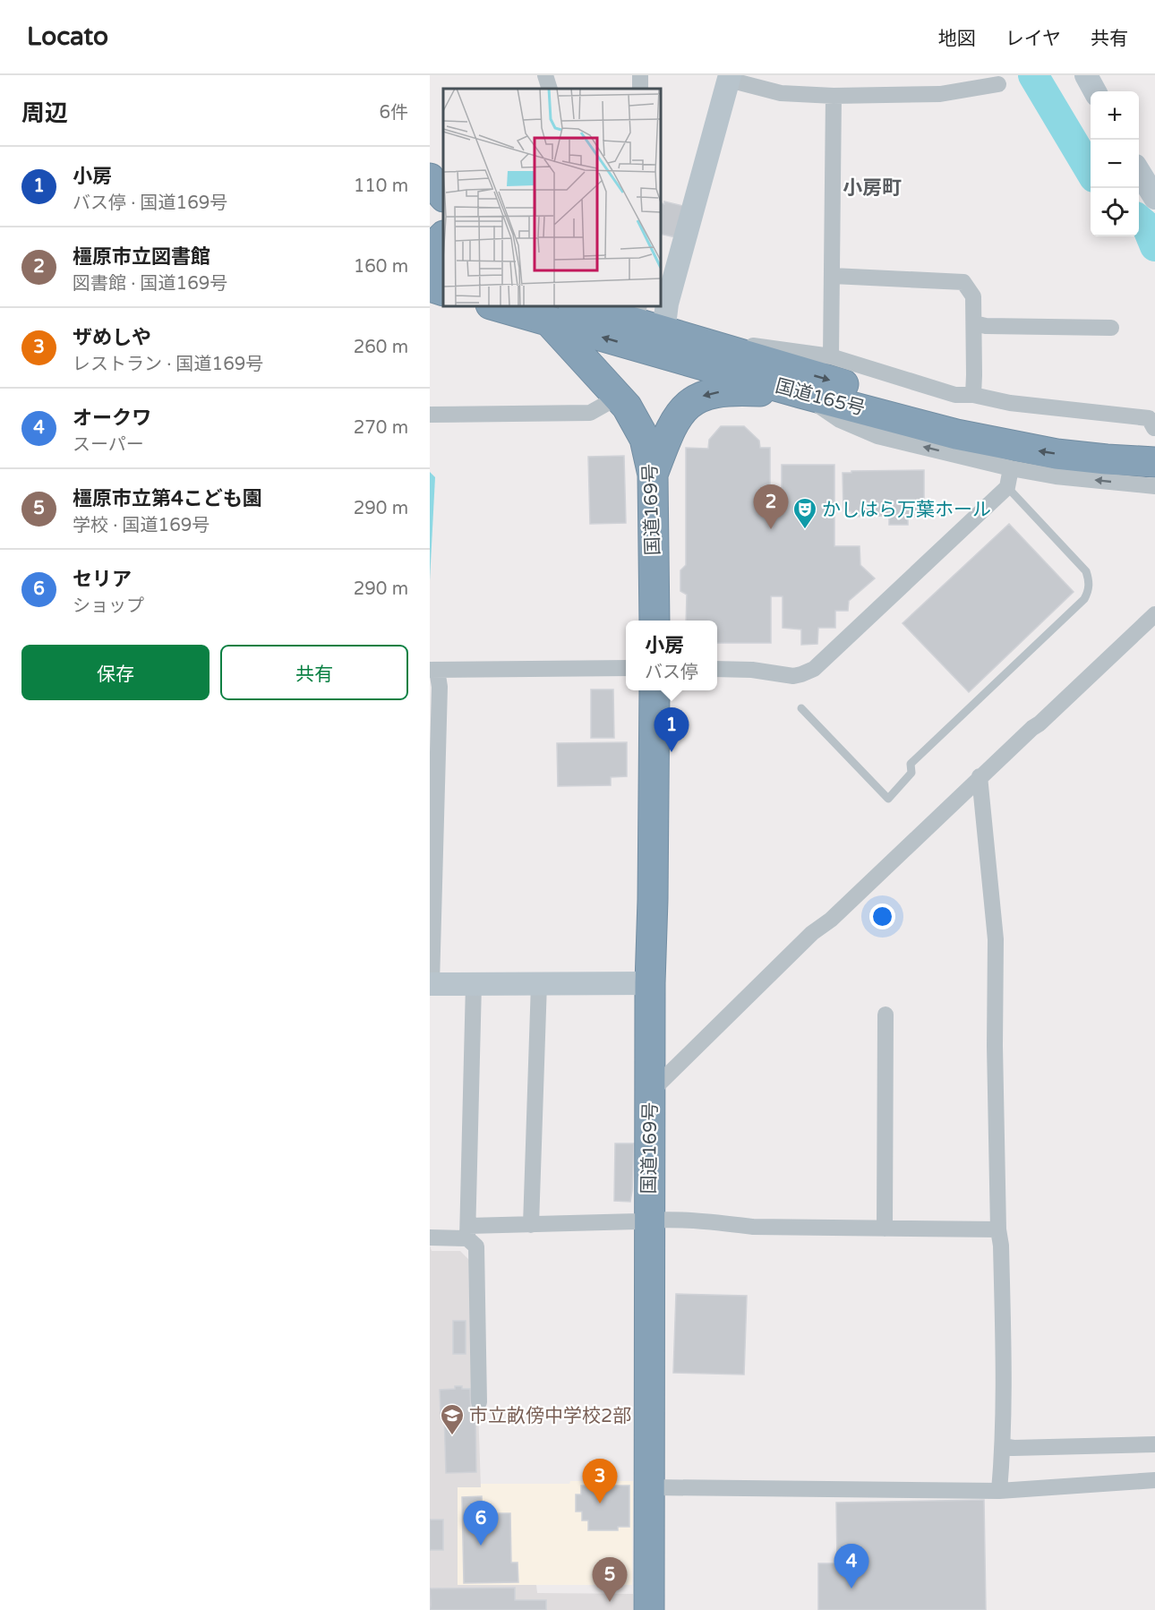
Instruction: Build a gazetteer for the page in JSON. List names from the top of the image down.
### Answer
{
  "streets": {
    "highway": ["国道165号", "国道169号"]
  },
  "crossings": [
    ["国道165号", "国道169号"]
  ],
  "districts": ["小房町"],
  "places": {
    "theatre": ["かしはら万葉ホール"],
    "school or university": ["市立畝傍中学校2部"]
  },
  "page": {
    "header": "Locato",
    "nav": ["地図", "レイヤ", "共有"],
    "heading": ["周辺", "6件"],
    "map_buttons": ["+", "−"],
    "list": [
      {
        "mark": "1",
        "name": "小房",
        "note": "バス停 · 国道169号",
        "value": "110 m"
      },
      {
        "mark": "2",
        "name": "橿原市立図書館",
        "note": "図書館 · 国道169号",
        "value": "160 m"
      },
      {
        "mark": "3",
        "name": "ザめしや",
        "note": "レストラン · 国道169号",
        "value": "260 m"
      },
      {
        "mark": "4",
        "name": "オークワ",
        "note": "スーパー",
        "value": "270 m"
      },
      {
        "mark": "5",
        "name": "橿原市立第4こども園",
        "note": "学校 · 国道169号",
        "value": "290 m"
      },
      {
        "mark": "6",
        "name": "セリア",
        "note": "ショップ",
        "value": "290 m"
      }
    ],
    "pins": [
      "2",
      "1",
      "3",
      "6",
      "4",
      "5"
    ],
    "popup": ["小房", "バス停"],
    "buttons": ["保存", "共有"]
  }
}
